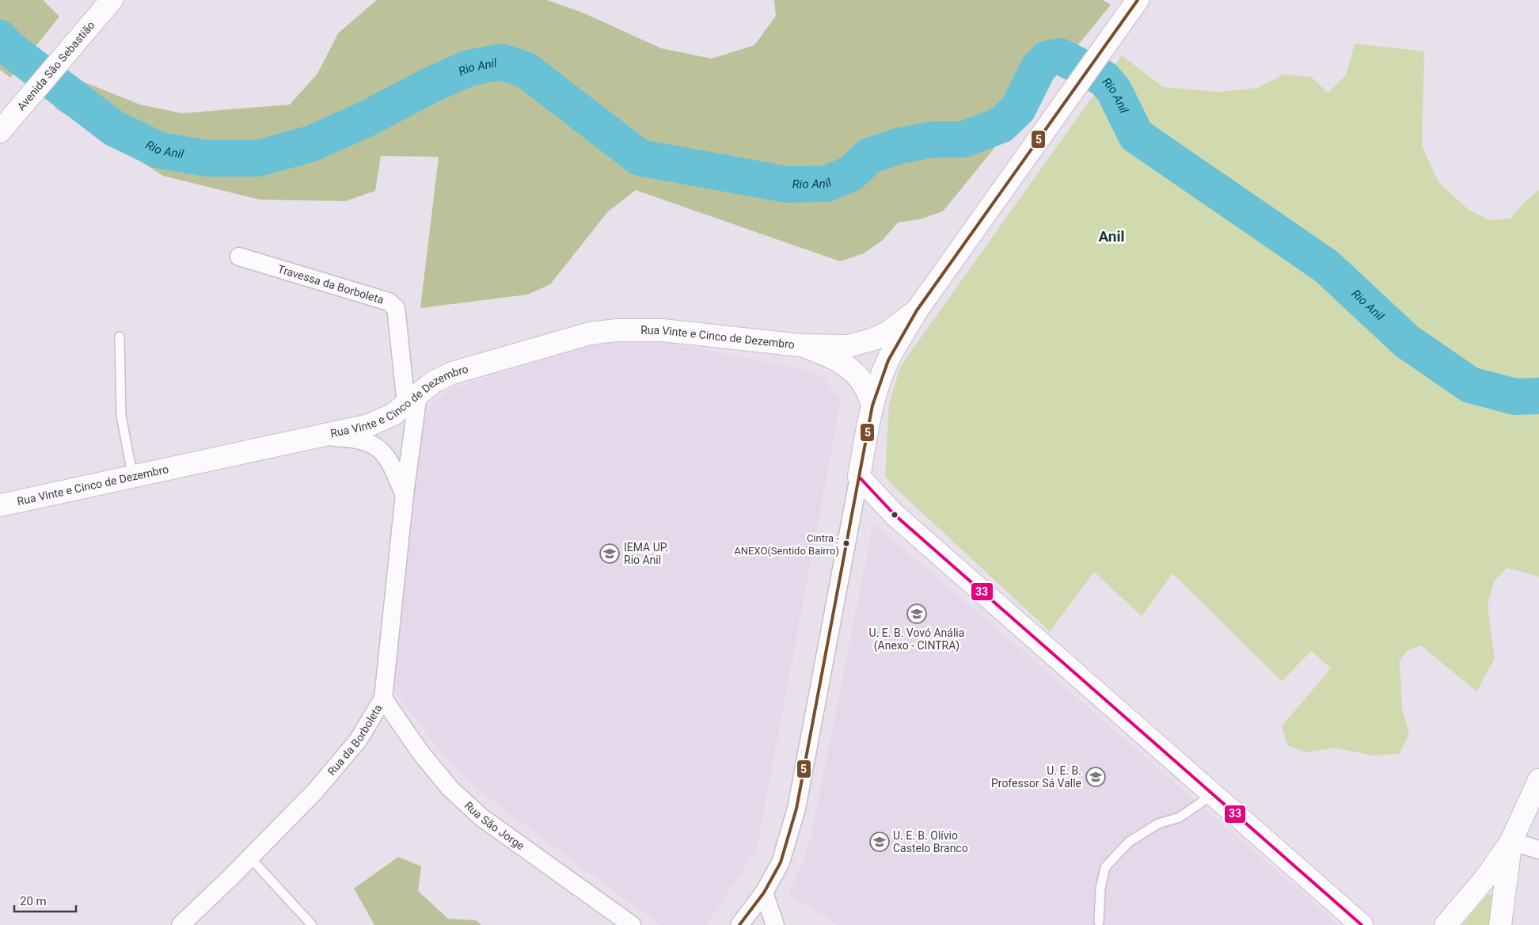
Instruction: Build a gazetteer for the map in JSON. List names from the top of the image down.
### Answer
{
  "streets": {
    "main road": ["Avenida São Sebastião", "Rua Vinte e Cinco de Dezembro"],
    "street": ["Travessa da Borboleta", "Rua da Borboleta", "Rua São Jorge"]
  },
  "crossings": [
    ["Travessa da Borboleta", "Rua Vinte e Cinco de Dezembro"],
    ["Travessa da Borboleta", "Rua da Borboleta"],
    ["Rua Vinte e Cinco de Dezembro", "Rua da Borboleta"],
    ["Rua da Borboleta", "Rua São Jorge"]
  ],
  "districts": ["Anil"],
  "water": ["Rio Anil"],
  "places": {
    "other": ["Cintra - ANEXO(Sentido Bairro)"],
    "school or university": [
      "IEMA UP. Rio Anil",
      "U. E. B. Vovó Anália (Anexo - CINTRA)",
      "U. E. B. Professor Sá Valle",
      "U. E. B. Olívio Castelo Branco"
    ]
  },
  "lines": ["transit line 5", "transit line 33"],
  "scale_bar": "20 m"
}
